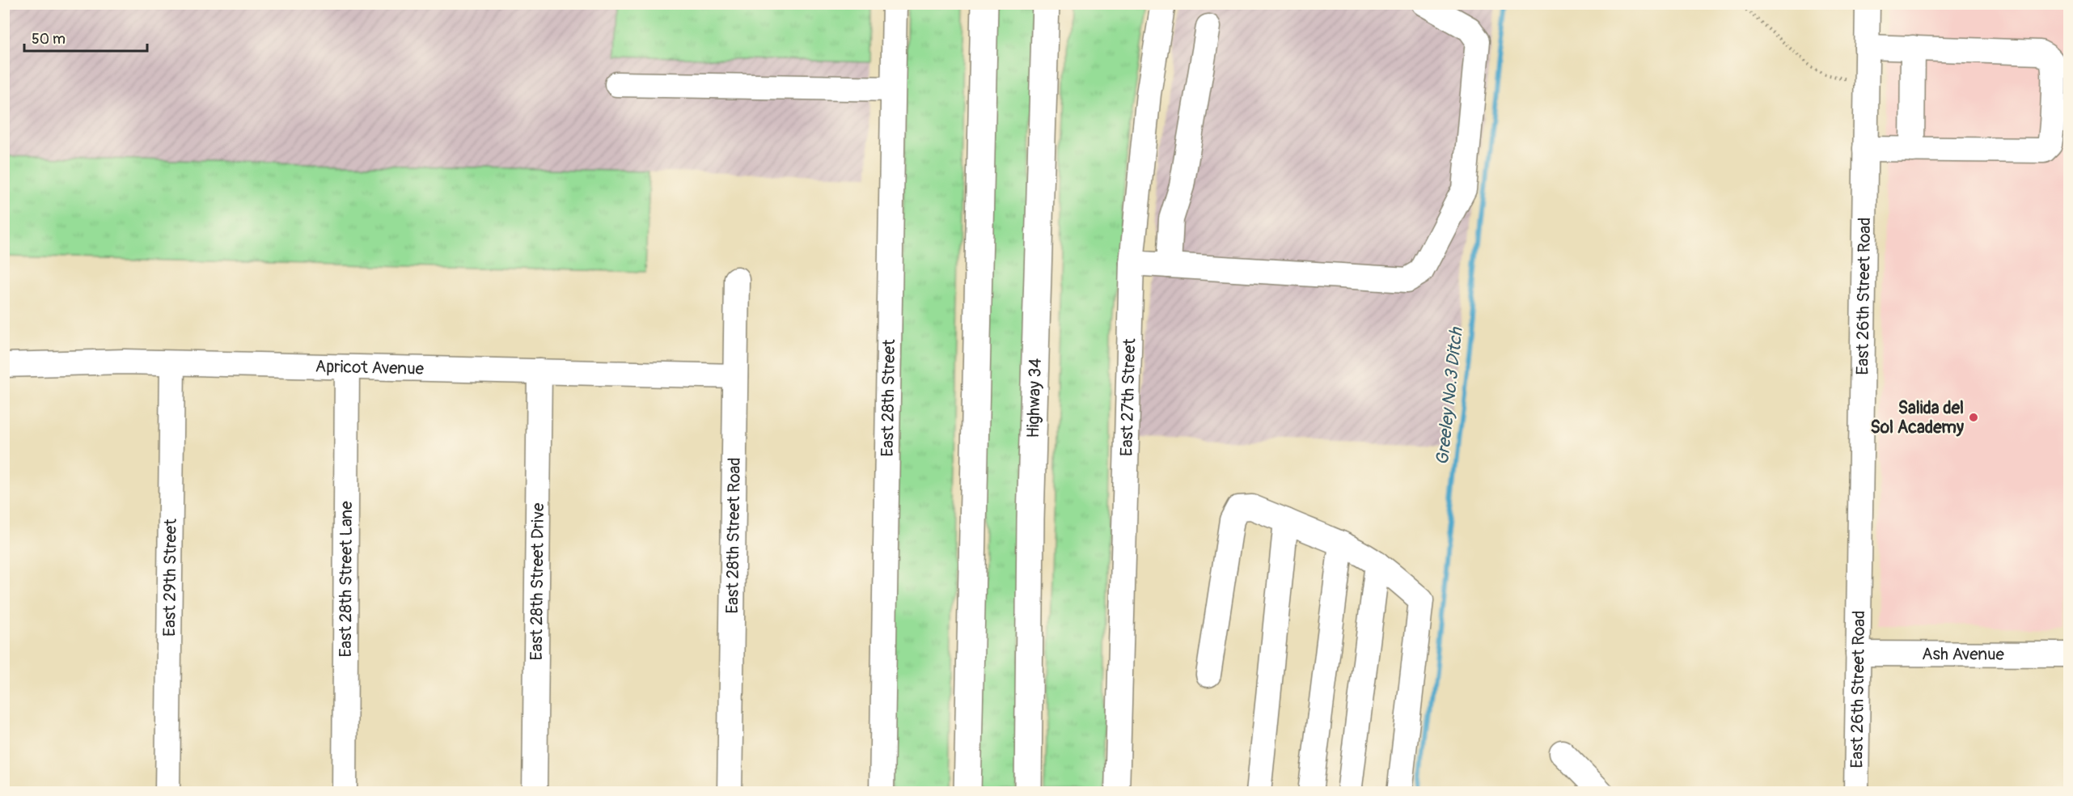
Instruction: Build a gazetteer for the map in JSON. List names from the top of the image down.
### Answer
{
  "streets": {
    "highway": ["Highway 34"],
    "street": [
      "East 26th Street Road",
      "Apricot Avenue",
      "East 27th Street",
      "East 28th Street",
      "East 28th Street Road",
      "East 29th Street",
      "East 28th Street Lane",
      "East 28th Street Drive",
      "Ash Avenue"
    ]
  },
  "crossings": [
    ["East 26th Street Road", "Ash Avenue"],
    ["Apricot Avenue", "East 28th Street Road"],
    ["Apricot Avenue", "East 29th Street"],
    ["Apricot Avenue", "East 28th Street Lane"],
    ["Apricot Avenue", "East 28th Street Drive"]
  ],
  "water": ["Greeley No.3 Ditch"],
  "places": ["Salida del Sol Academy"],
  "scale_bar": "50 m"
}
